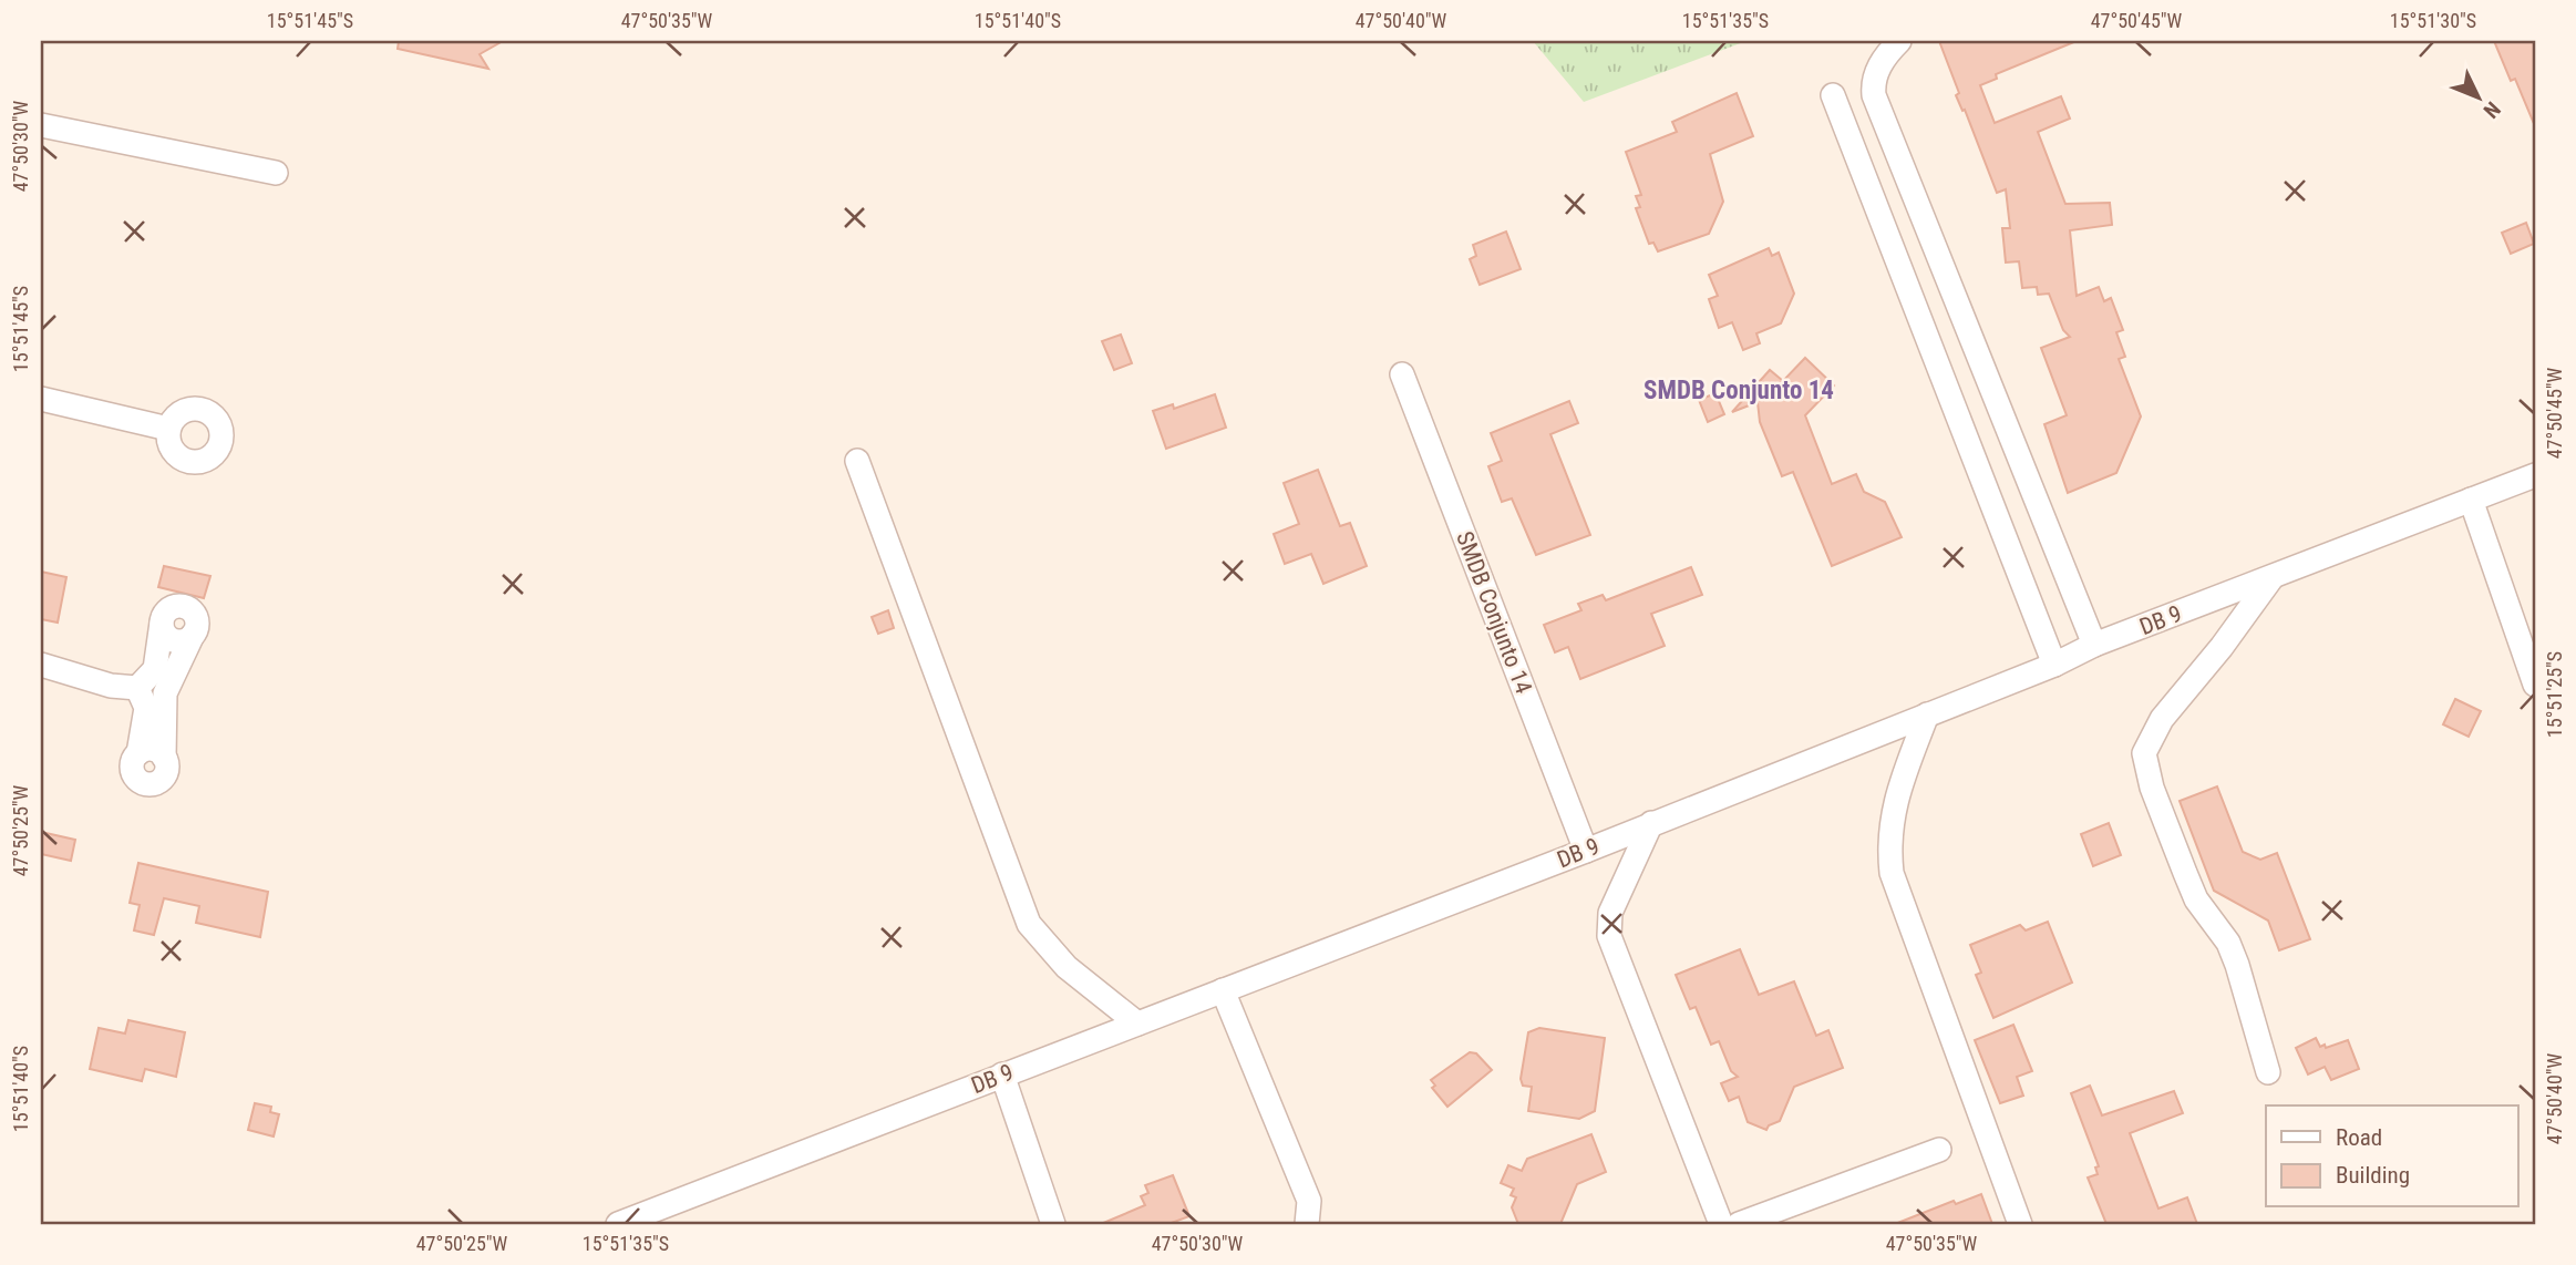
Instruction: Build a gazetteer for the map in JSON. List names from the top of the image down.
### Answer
{
  "streets": {
    "street": ["SMDB Conjunto 14", "DB 9"]
  },
  "crossings": [
    ["SMDB Conjunto 14", "DB 9"]
  ],
  "districts": ["SMDB Conjunto 14"],
  "legend": ["Road", "Building"],
  "north": "bottom right",
  "coordinates": [
    "15°51'45\"S",
    "47°50'35\"W",
    "15°51'40\"S",
    "47°50'40\"W",
    "15°51'35\"S",
    "47°50'45\"W",
    "15°51'30\"S",
    "47°50'30\"W",
    "15°51'25\"S",
    "47°50'25\"W"
  ]
}
